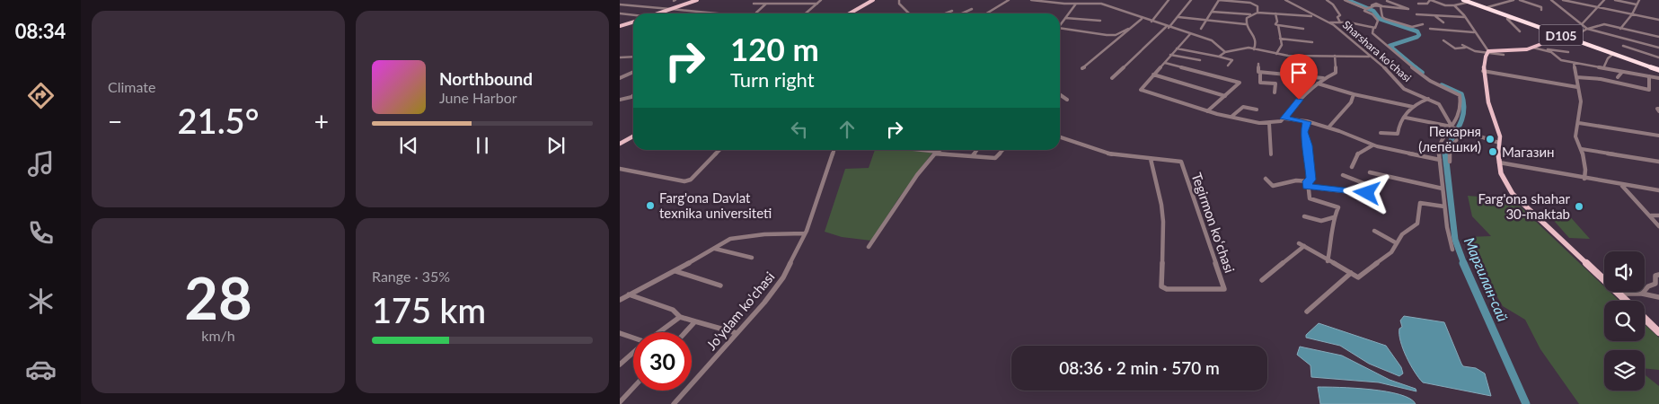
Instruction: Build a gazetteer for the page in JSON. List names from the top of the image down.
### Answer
{
  "streets": {
    "highway": ["D105"],
    "street": ["Sharshara koʻchasi", "Tegirmon koʻchasi", "Jo'ydam ko'chasi"]
  },
  "water": ["Маргилан-сай"],
  "places": [
    "Пекарня (лепёшки)",
    "Магазин",
    "Farg'ona Davlat texnika universiteti",
    "Farg'ona shahar 30-maktab"
  ],
  "page": {
    "tabs": "08:34",
    "tile": [
      "Climate",
      ["28", "km/h"],
      ["Range · 35%", "175 km"]
    ],
    "turn": ["120 m", "Turn right"],
    "song": ["Northbound", "June Harbor"],
    "heat": ["−", "21.5°", "+"],
    "limit": "30",
    "trip": "08:36 · 2 min · 570 m"
  }
}
